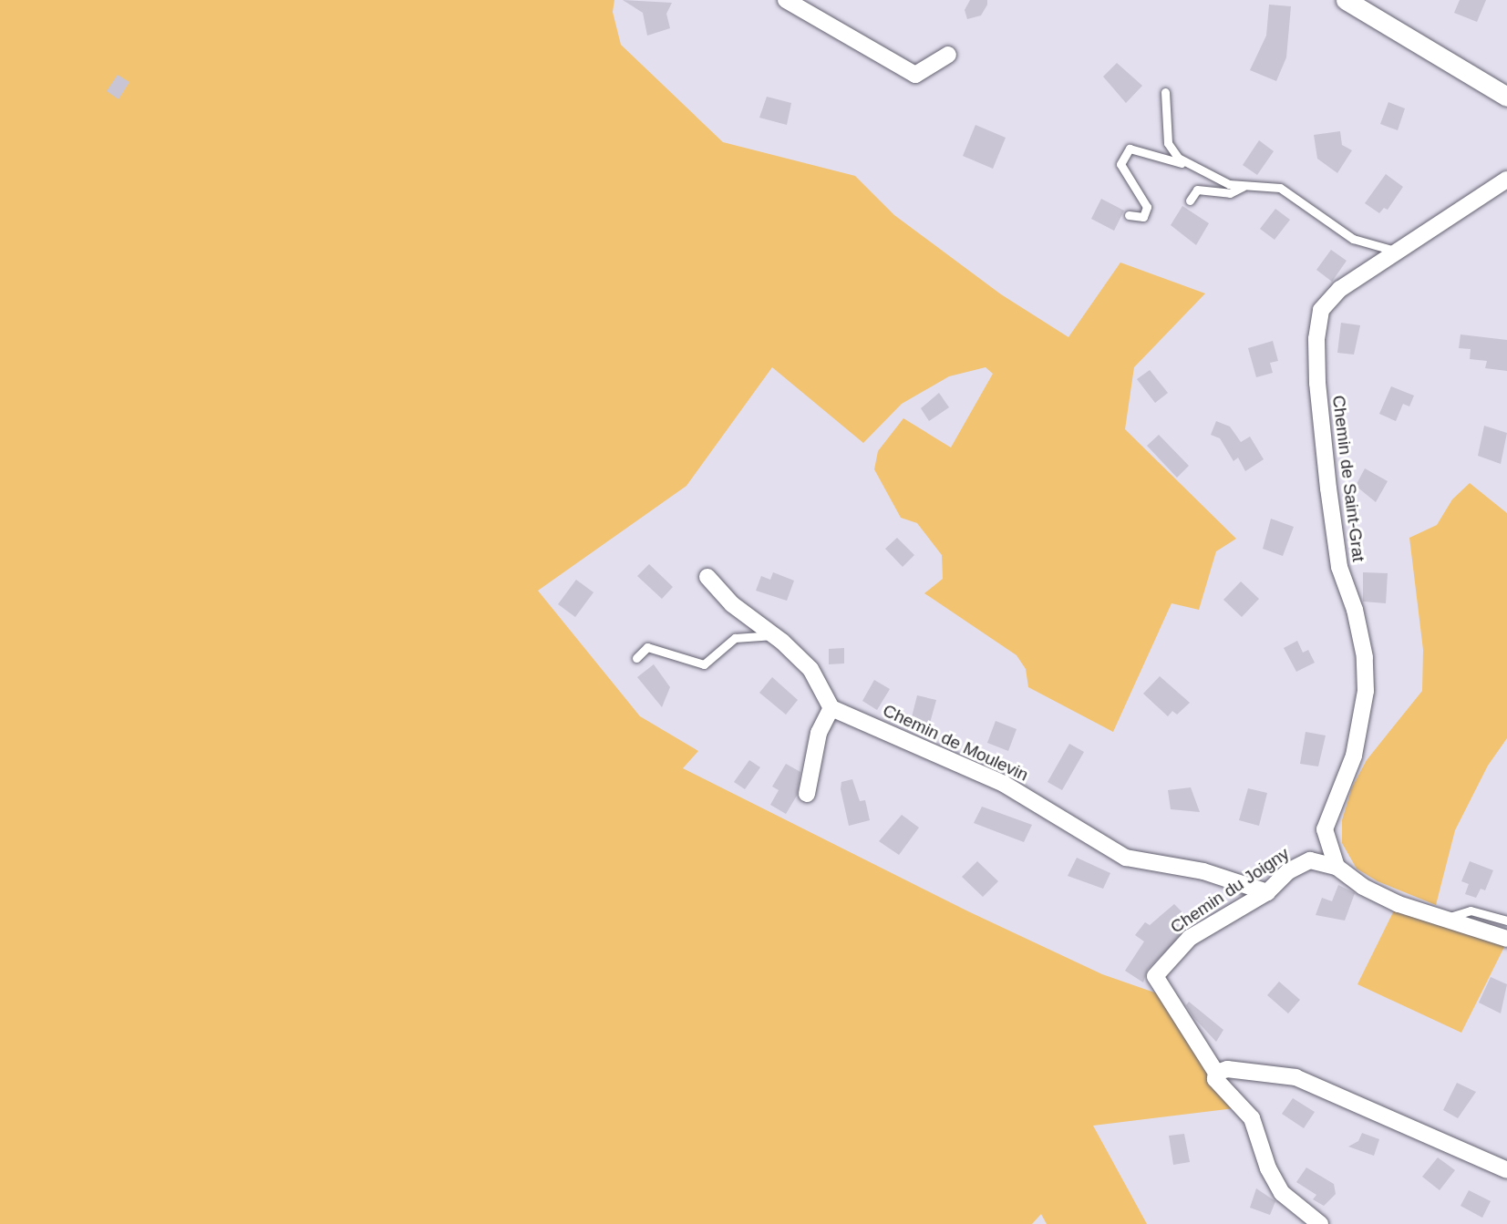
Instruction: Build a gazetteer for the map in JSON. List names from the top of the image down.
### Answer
{
  "streets": {
    "street": ["Chemin de Saint-Grat", "Chemin de Moulevin", "Chemin du Joigny"]
  },
  "crossings": [
    ["Chemin de Saint-Grat", "Chemin du Joigny"],
    ["Chemin de Moulevin", "Chemin du Joigny"]
  ]
}
